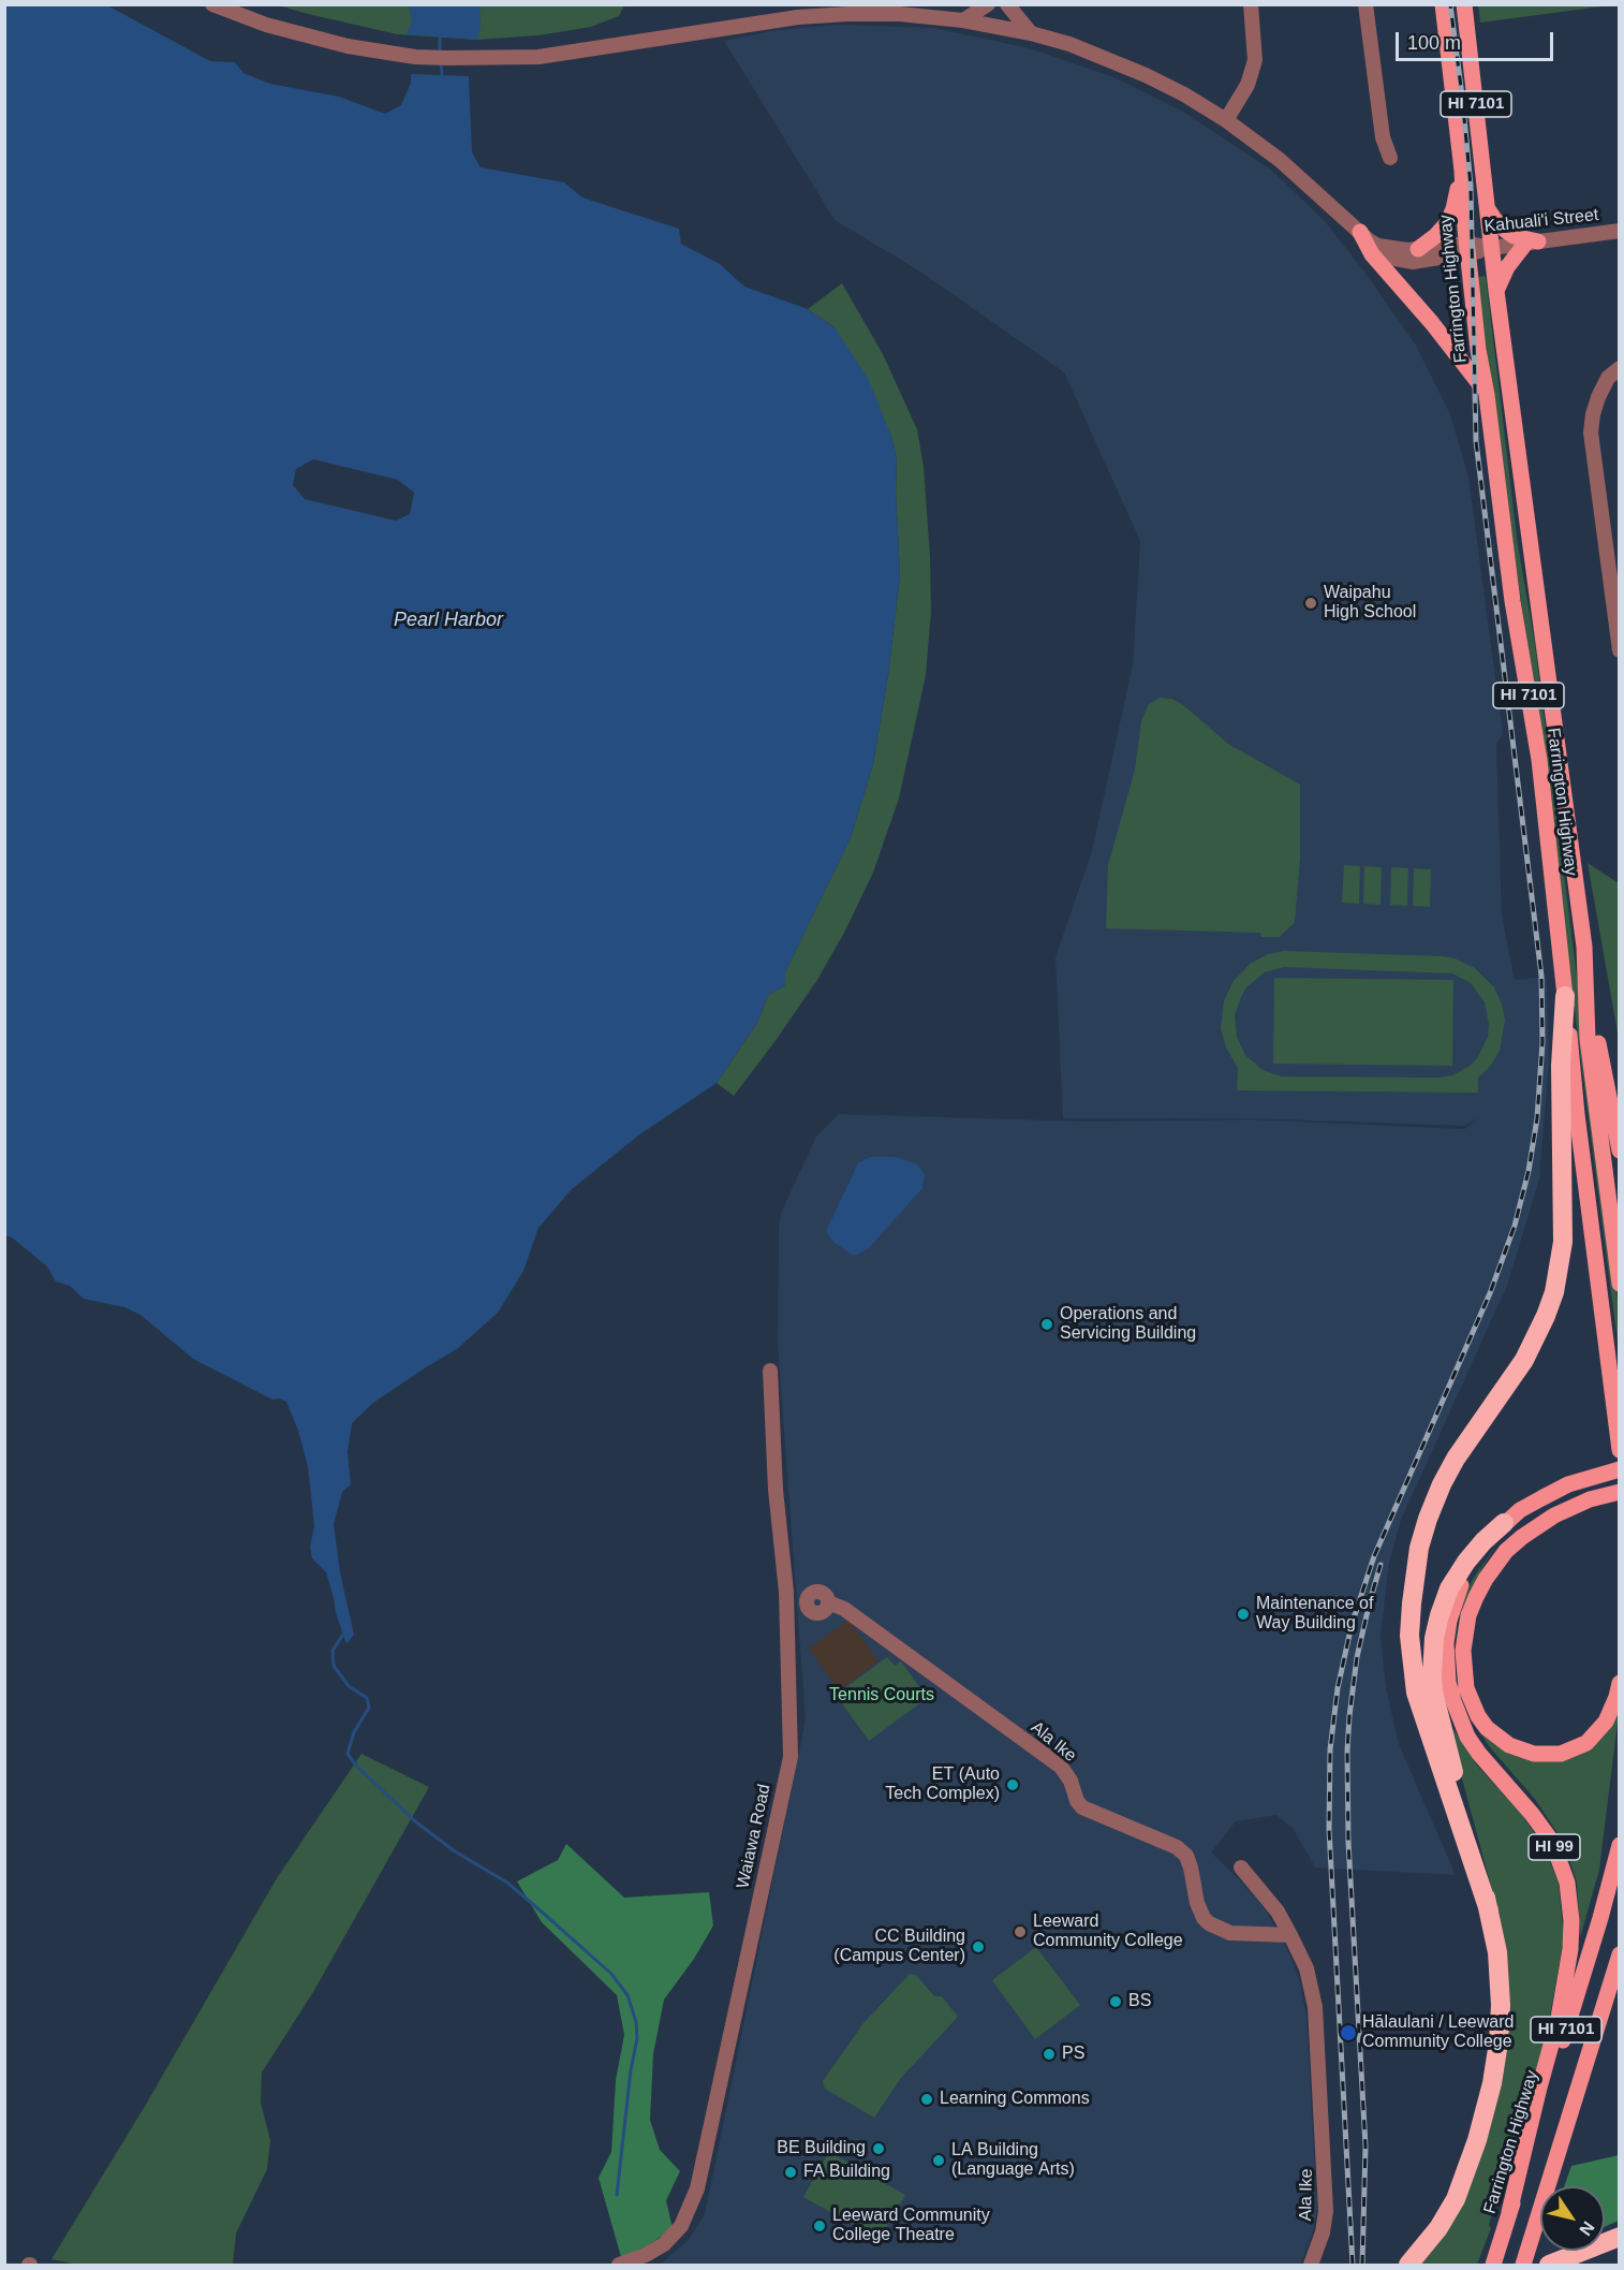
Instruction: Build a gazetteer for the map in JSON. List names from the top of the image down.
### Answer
{
  "streets": {
    "main road": ["HI 7101", "Farrington Highway", "HI 99"],
    "street": ["Kahuali'i Street", "Ala Ike", "Waiawa Road"]
  },
  "crossings": [
    ["Kahuali'i Street", "Farrington Highway"],
    ["Farrington Highway", "HI 99"]
  ],
  "water": ["Pearl Harbor"],
  "parks": ["Tennis Courts"],
  "places": [
    "Waipahu High School",
    "Operations and Servicing Building",
    "Maintenance of Way Building",
    "ET (Auto Tech Complex)",
    "Leeward Community College",
    "CC Building (Campus Center)",
    "BS",
    "Hālaulani / Leeward Community College",
    "PS",
    "Learning Commons",
    "BE Building",
    "LA Building (Language Arts)",
    "FA Building",
    "Leeward Community College Theatre"
  ],
  "scale_bar": "100 m",
  "north": "bottom right"
}
